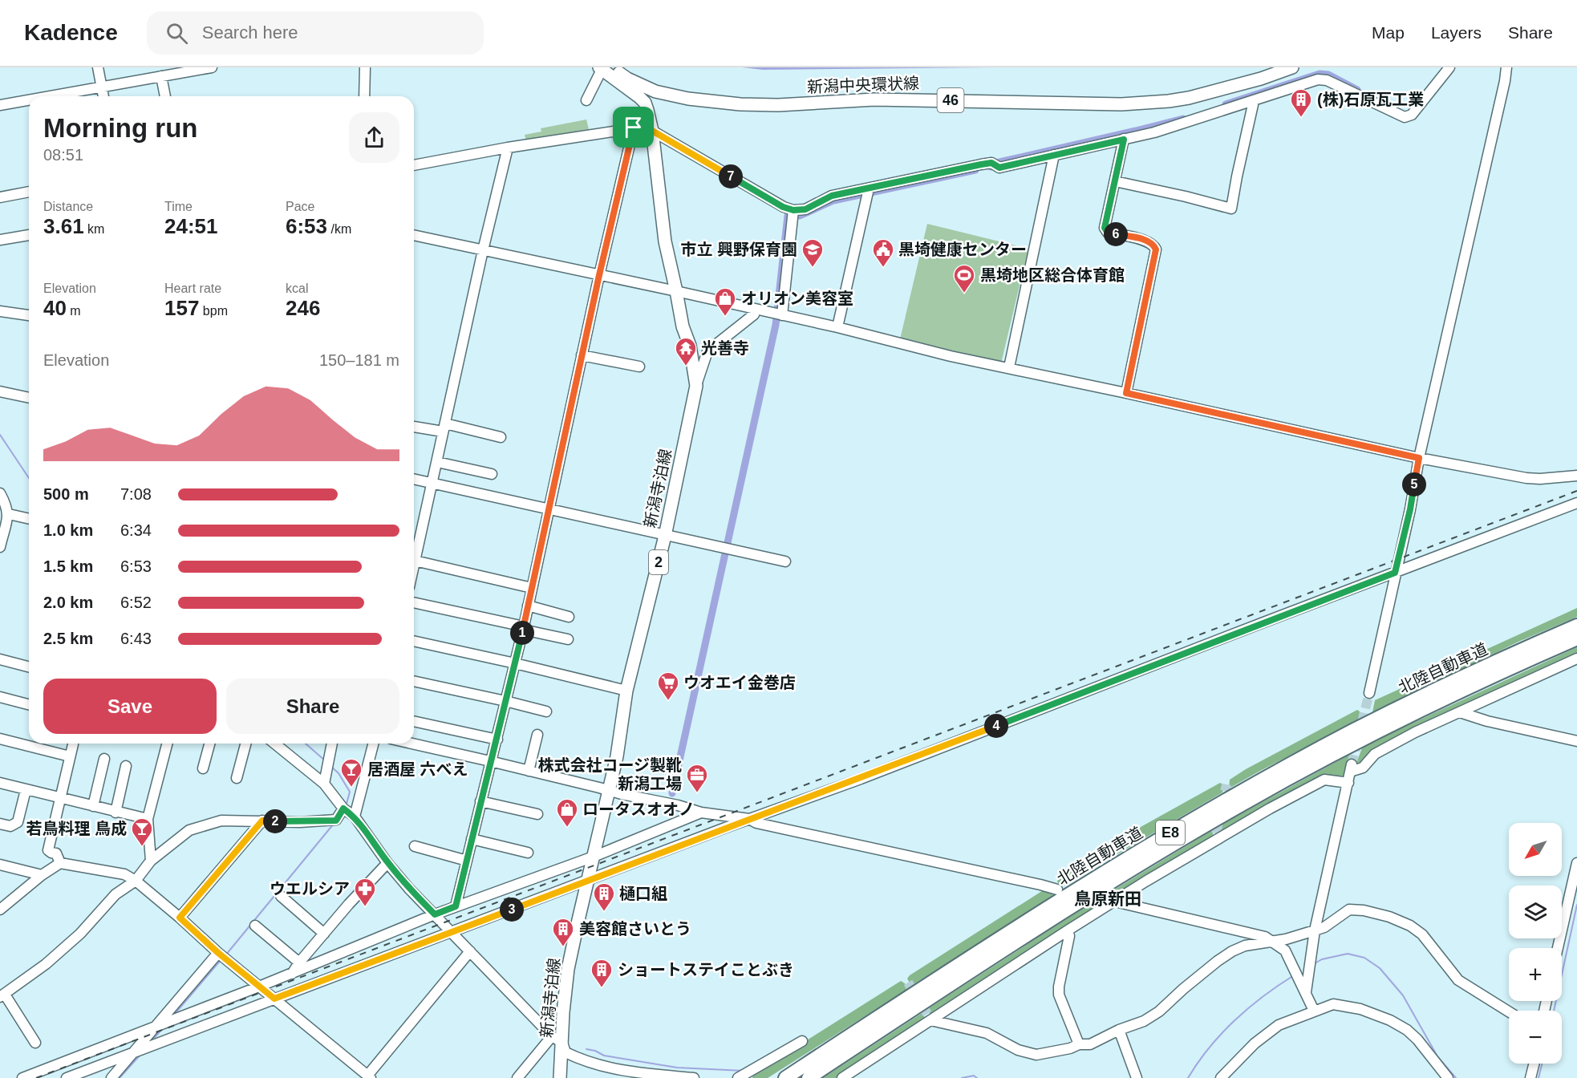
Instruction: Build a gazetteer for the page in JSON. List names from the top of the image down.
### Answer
{
  "streets": {
    "highway": ["北陸自動車道", "E8"],
    "main road": [
      "新潟中央環状線",
      "46",
      "新潟寺泊線",
      "2"
    ]
  },
  "crossings": [
    ["新潟中央環状線", "新潟寺泊線"]
  ],
  "districts": ["鳥原新田"],
  "places": {
    "building": [
      "(株)石原瓦工業",
      "樋口組",
      "美容館さいとう",
      "ショートステイことぶき"
    ],
    "school or university": ["市立 興野保育園"],
    "public building": ["黒埼健康センター"],
    "sports": ["黒埼地区総合体育館"],
    "shop": ["オリオン美容室", "ロータスオオノ"],
    "temple": ["光善寺"],
    "supermarket": ["ウオエイ金巻店"],
    "bar": ["居酒屋 六べえ", "若鳥料理 鳥成"],
    "office": ["株式会社コージ製靴 新潟工場"],
    "pharmacy": ["ウエルシア"]
  },
  "north": "bottom left",
  "page": {
    "header": "Kadence",
    "search": "Search here",
    "nav": ["Map", "Layers", "Share"],
    "heading": ["Morning run", "08:51"],
    "pins": [
      "7",
      "6",
      "5",
      "1",
      "4",
      "2",
      "3"
    ],
    "stats": [
      ["Distance", "3.61 km"],
      ["Time", "24:51"],
      ["Pace", "6:53 /km"],
      ["Elevation", "40 m"],
      ["Heart rate", "157 bpm"],
      ["kcal", "246"]
    ],
    "chart": ["Elevation", "150–181 m"],
    "list": [
      {
        "name": "500 m",
        "note": "7:08"
      },
      {
        "name": "1.0 km",
        "note": "6:34"
      },
      {
        "name": "1.5 km",
        "note": "6:53"
      },
      {
        "name": "2.0 km",
        "note": "6:52"
      },
      {
        "name": "2.5 km",
        "note": "6:43"
      }
    ],
    "buttons": ["Save", "Share"],
    "map_buttons": ["+", "−"]
  }
}
